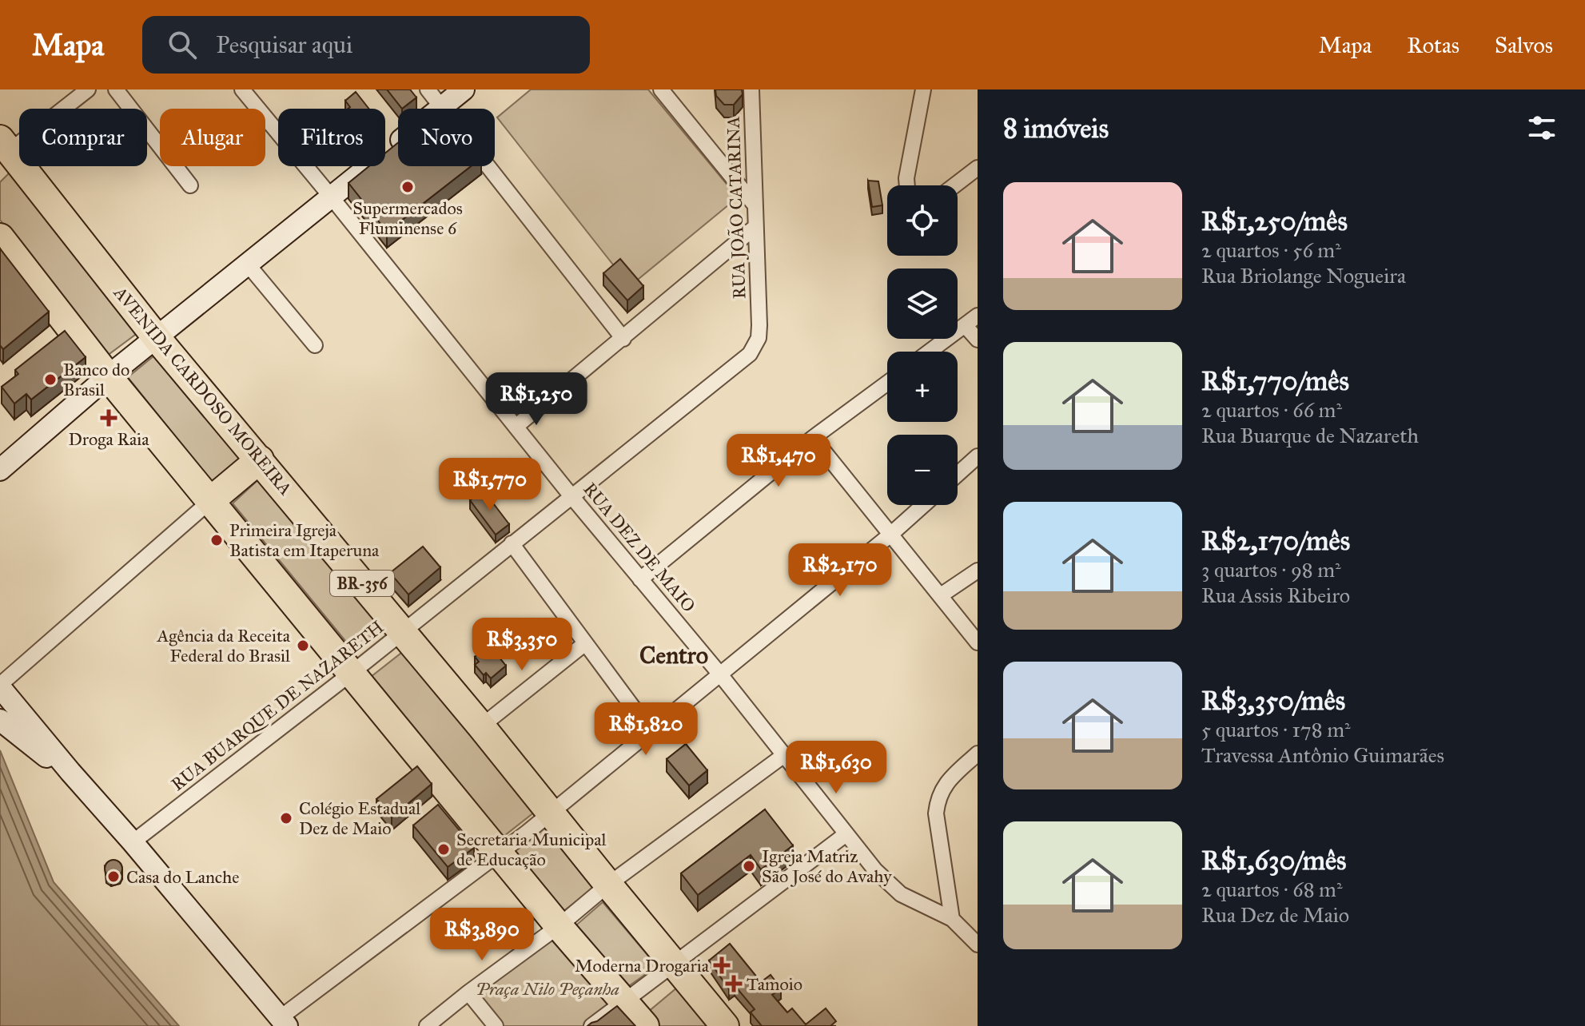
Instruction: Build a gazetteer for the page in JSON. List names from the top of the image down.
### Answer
{
  "streets": {
    "highway": ["AVENIDA CARDOSO MOREIRA", "BR-356"],
    "street": ["RUA JOÃO CATARINA", "RUA DEZ DE MAIO", "RUA BUARQUE DE NAZARETH"]
  },
  "crossings": [
    ["RUA JOÃO CATARINA", "RUA BUARQUE DE NAZARETH"],
    ["AVENIDA CARDOSO MOREIRA", "RUA BUARQUE DE NAZARETH"],
    ["RUA DEZ DE MAIO", "RUA BUARQUE DE NAZARETH"]
  ],
  "districts": ["Centro"],
  "parks": ["Praça Nilo Peçanha"],
  "places": {
    "other": [
      "Supermercados Fluminense 6",
      "Banco do Brasil",
      "Primeira Igreja Batista em Itaperuna",
      "Agência da Receita Federal do Brasil",
      "Colégio Estadual Dez de Maio",
      "Secretaria Municipal de Educação",
      "Igreja Matriz São José do Avahy",
      "Casa do Lanche"
    ],
    "health": ["Droga Raia", "Moderna Drogaria", "Tamoio"]
  },
  "page": {
    "header": "Mapa",
    "search": "Pesquisar aqui",
    "nav": ["Mapa", "Rotas", "Salvos"],
    "heading": "8 imóveis",
    "chip": [
      "Comprar",
      "Alugar",
      "Filtros",
      "Novo"
    ],
    "list": [
      {
        "name": "R$1,250/mês",
        "note": "2 quartos · 56 m² · Rua Briolange Nogueira"
      },
      {
        "name": "R$1,770/mês",
        "note": "2 quartos · 66 m² · Rua Buarque de Nazareth"
      },
      {
        "name": "R$2,170/mês",
        "note": "3 quartos · 98 m² · Rua Assis Ribeiro"
      },
      {
        "name": "R$3,350/mês",
        "note": "5 quartos · 178 m² · Travessa Antônio Guimarães"
      },
      {
        "name": "R$1,630/mês",
        "note": "2 quartos · 68 m² · Rua Dez de Maio"
      }
    ],
    "map_buttons": ["+", "−"],
    "price": [
      "R$1,250",
      "R$1,470",
      "R$1,770",
      "R$2,170",
      "R$3,350",
      "R$1,820",
      "R$1,630",
      "R$3,890"
    ]
  }
}
